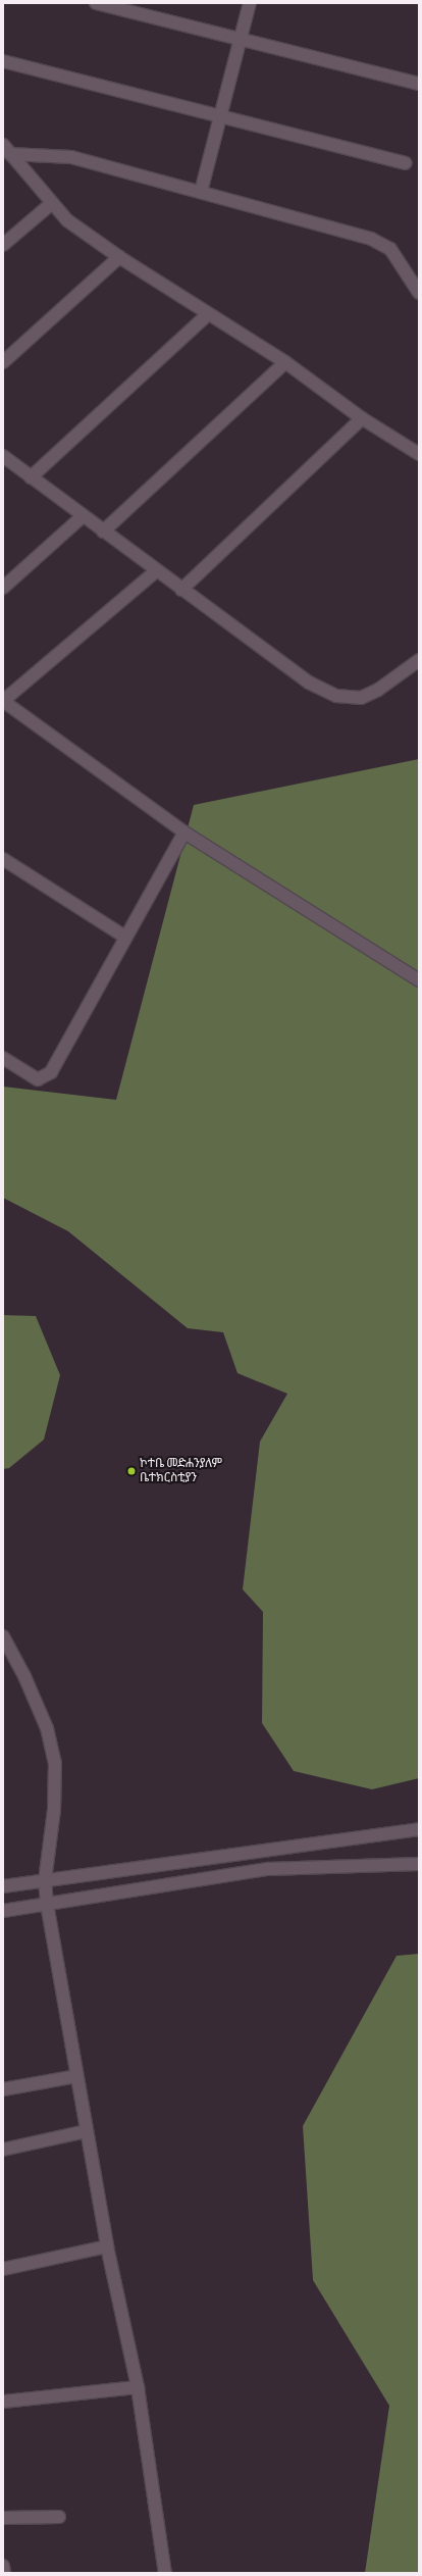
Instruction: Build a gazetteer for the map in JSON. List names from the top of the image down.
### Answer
{
  "places": ["ኮተቤ መድሐንያለም ቤተክርስቲያን"]
}
